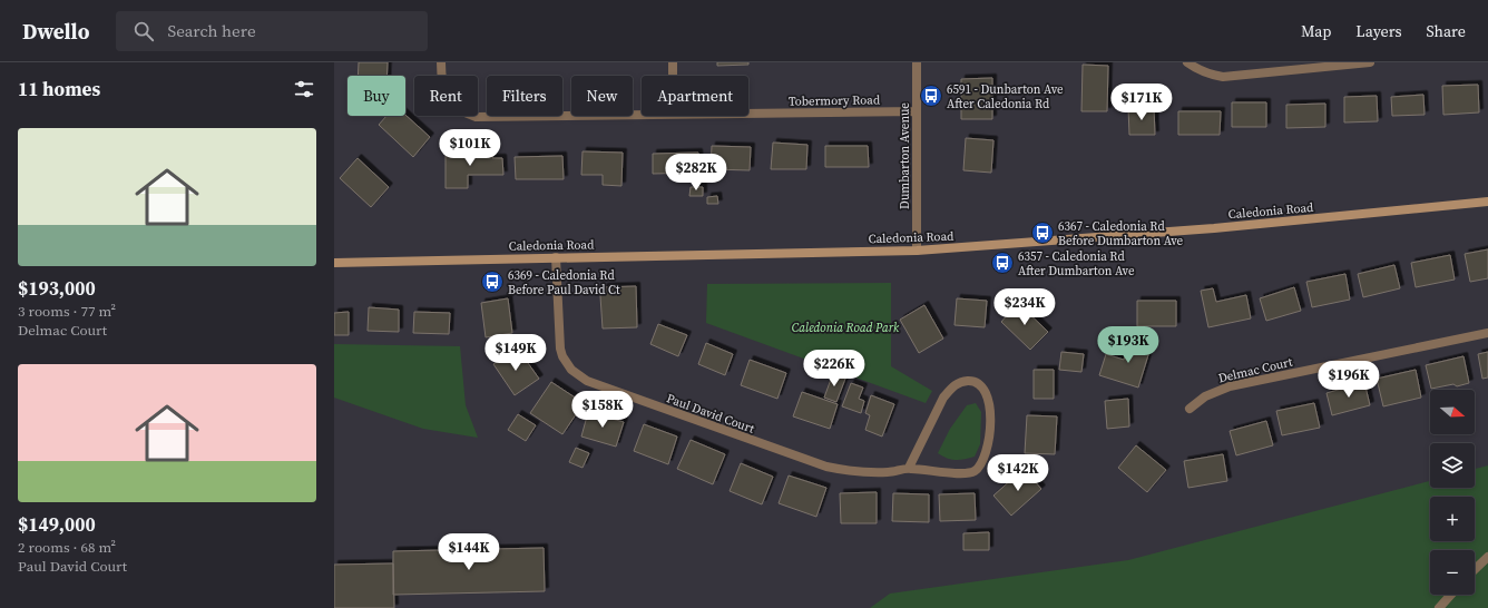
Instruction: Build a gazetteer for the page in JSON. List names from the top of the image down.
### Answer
{
  "streets": {
    "street": [
      "Tobermory Road",
      "Dumbarton Avenue",
      "Caledonia Road",
      "Delmac Court",
      "Paul David Court"
    ]
  },
  "crossings": [
    ["Tobermory Road", "Dumbarton Avenue"],
    ["Dumbarton Avenue", "Caledonia Road"],
    ["Caledonia Road", "Paul David Court"]
  ],
  "parks": ["Caledonia Road Park"],
  "places": {
    "bus stop": [
      "6591 - Dunbarton Ave After Caledonia Rd",
      "6367 - Caledonia Rd Before Dumbarton Ave",
      "6357 - Caledonia Rd After Dumbarton Ave",
      "6369 - Caledonia Rd Before Paul David Ct"
    ]
  },
  "north": "right",
  "page": {
    "header": "Dwello",
    "search": "Search here",
    "nav": ["Map", "Layers", "Share"],
    "heading": "11 homes",
    "chip": [
      "Buy",
      "Rent",
      "Filters",
      "New",
      "Apartment"
    ],
    "price": [
      "$171K",
      "$101K",
      "$282K",
      "$234K",
      "$193K",
      "$149K",
      "$226K",
      "$196K",
      "$158K",
      "$142K",
      "$144K"
    ],
    "list": [
      {
        "name": "$193,000",
        "note": "3 rooms · 77 m² · Delmac Court"
      },
      {
        "name": "$149,000",
        "note": "2 rooms · 68 m² · Paul David Court"
      }
    ],
    "map_buttons": ["+", "−"]
  }
}
